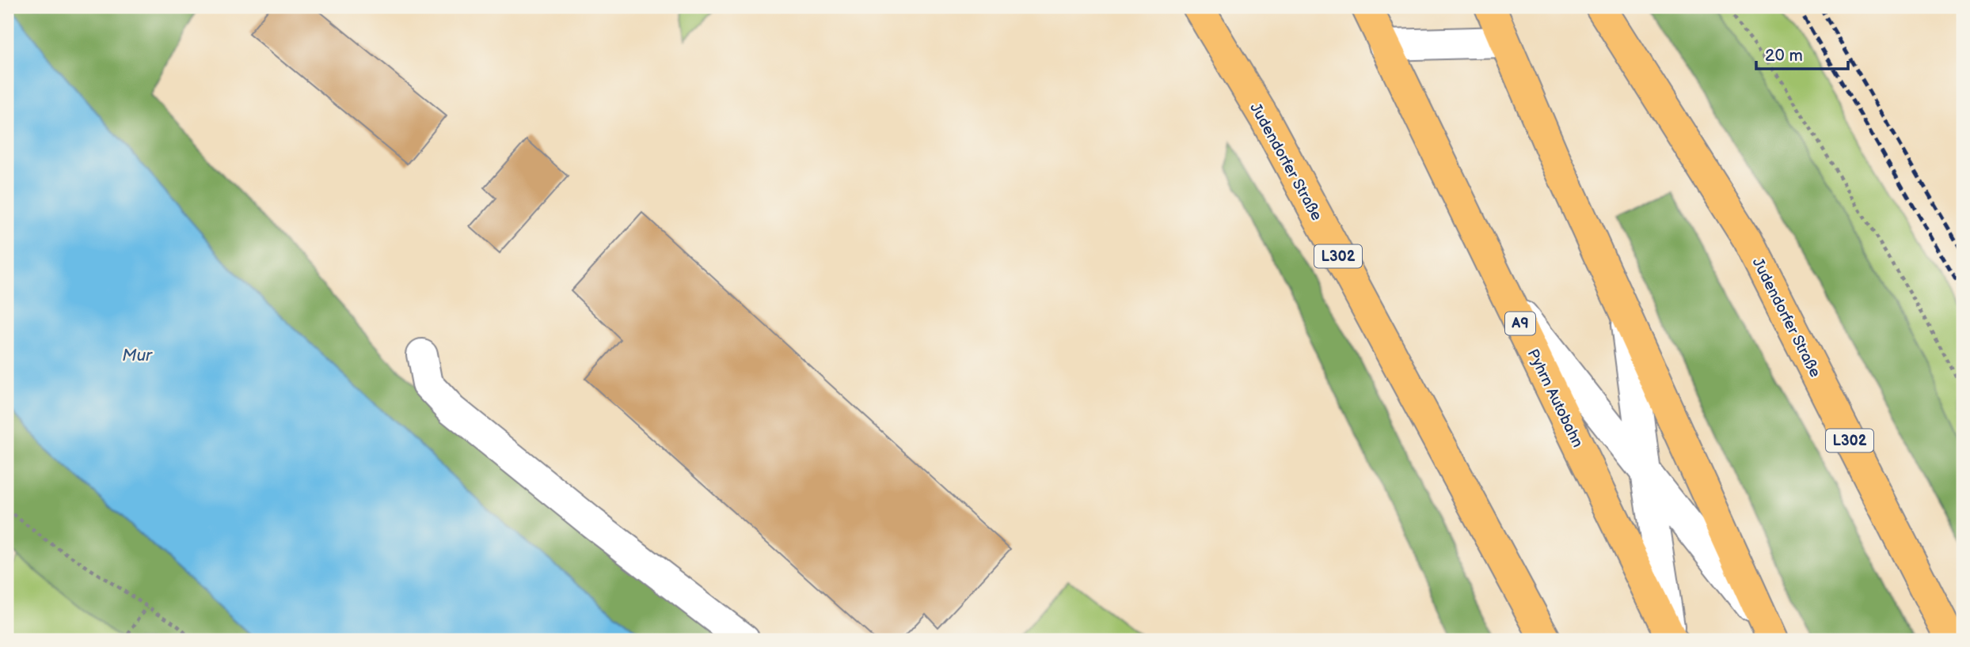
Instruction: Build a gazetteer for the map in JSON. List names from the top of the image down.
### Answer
{
  "streets": {
    "main road": [
      "Judendorfer Straße",
      "L302",
      "A9",
      "Pyhrn Autobahn"
    ]
  },
  "water": ["Mur"],
  "scale_bar": "20 m"
}
